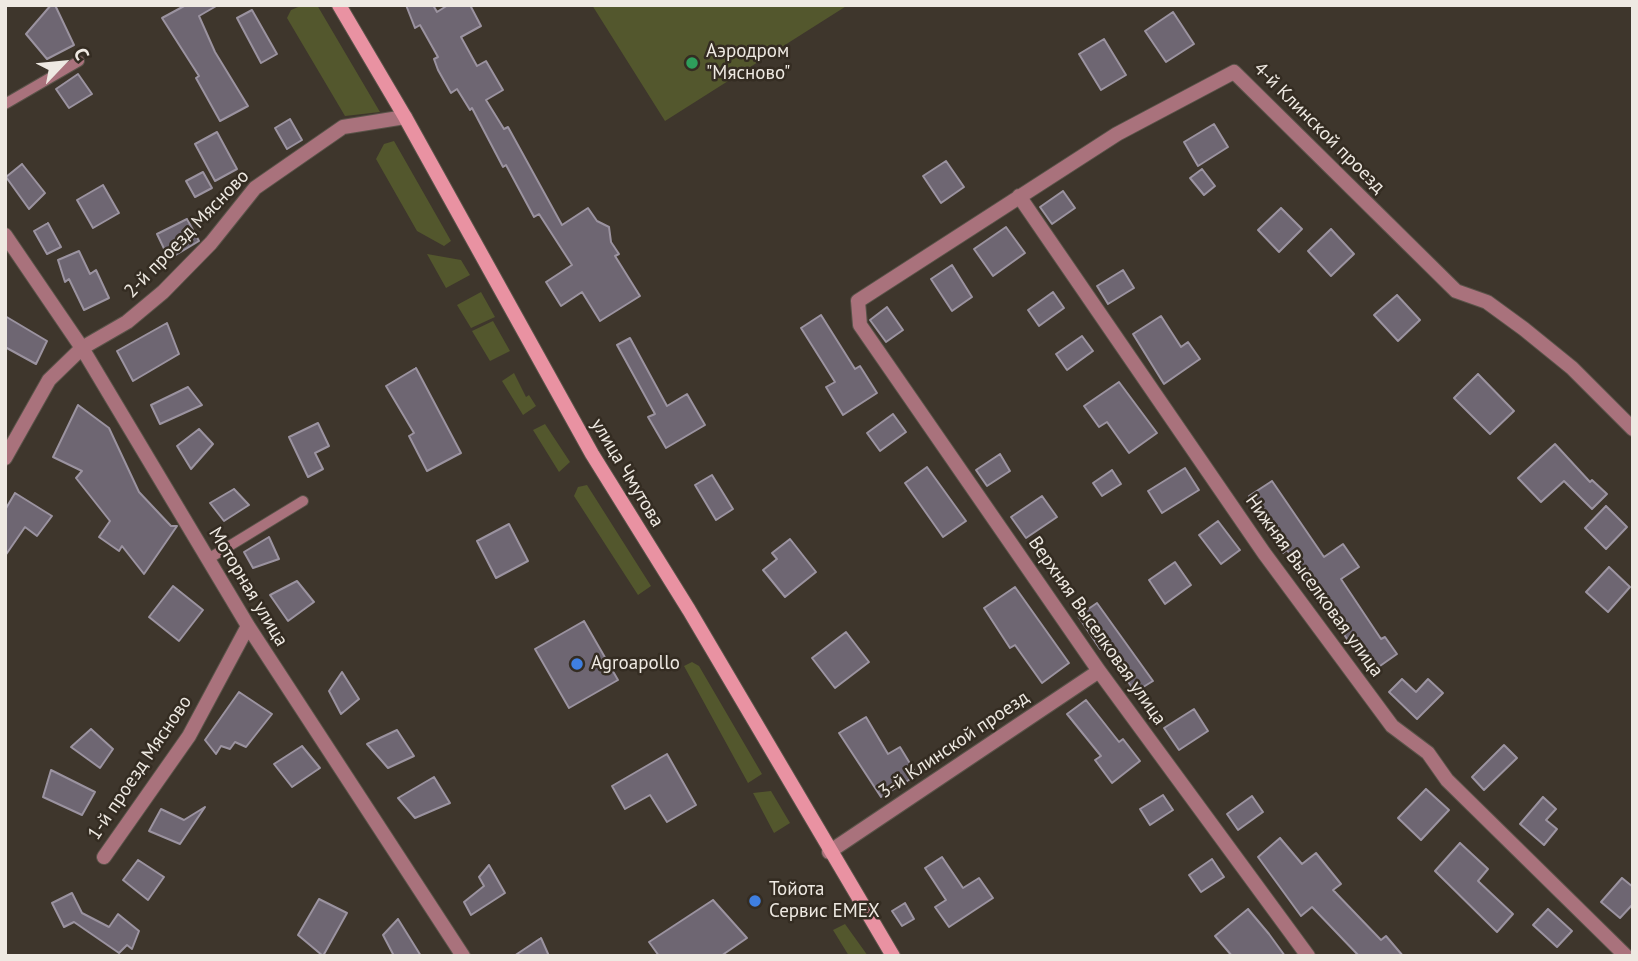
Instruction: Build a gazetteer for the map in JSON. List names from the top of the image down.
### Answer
{
  "streets": {
    "main road": ["улица Чмутова"],
    "street": [
      "4-й Клинской проезд",
      "2-й проезд Мясново",
      "Нижняя Выселковая улица",
      "Моторная улица",
      "Верхняя Выселковая улица",
      "3-й Клинской проезд",
      "1-й проезд Мясново"
    ]
  },
  "crossings": [
    ["4-й Клинской проезд", "Нижняя Выселковая улица"],
    ["4-й Клинской проезд", "Верхняя Выселковая улица"],
    ["2-й проезд Мясново", "улица Чмутова"],
    ["2-й проезд Мясново", "Моторная улица"],
    ["улица Чмутова", "3-й Клинской проезд"],
    ["Моторная улица", "1-й проезд Мясново"],
    ["Верхняя Выселковая улица", "3-й Клинской проезд"]
  ],
  "places": ["Аэродром \"Мясново\"", "Agroapollo", "Тойота Сервис EMEX"],
  "north": "top right"
}
